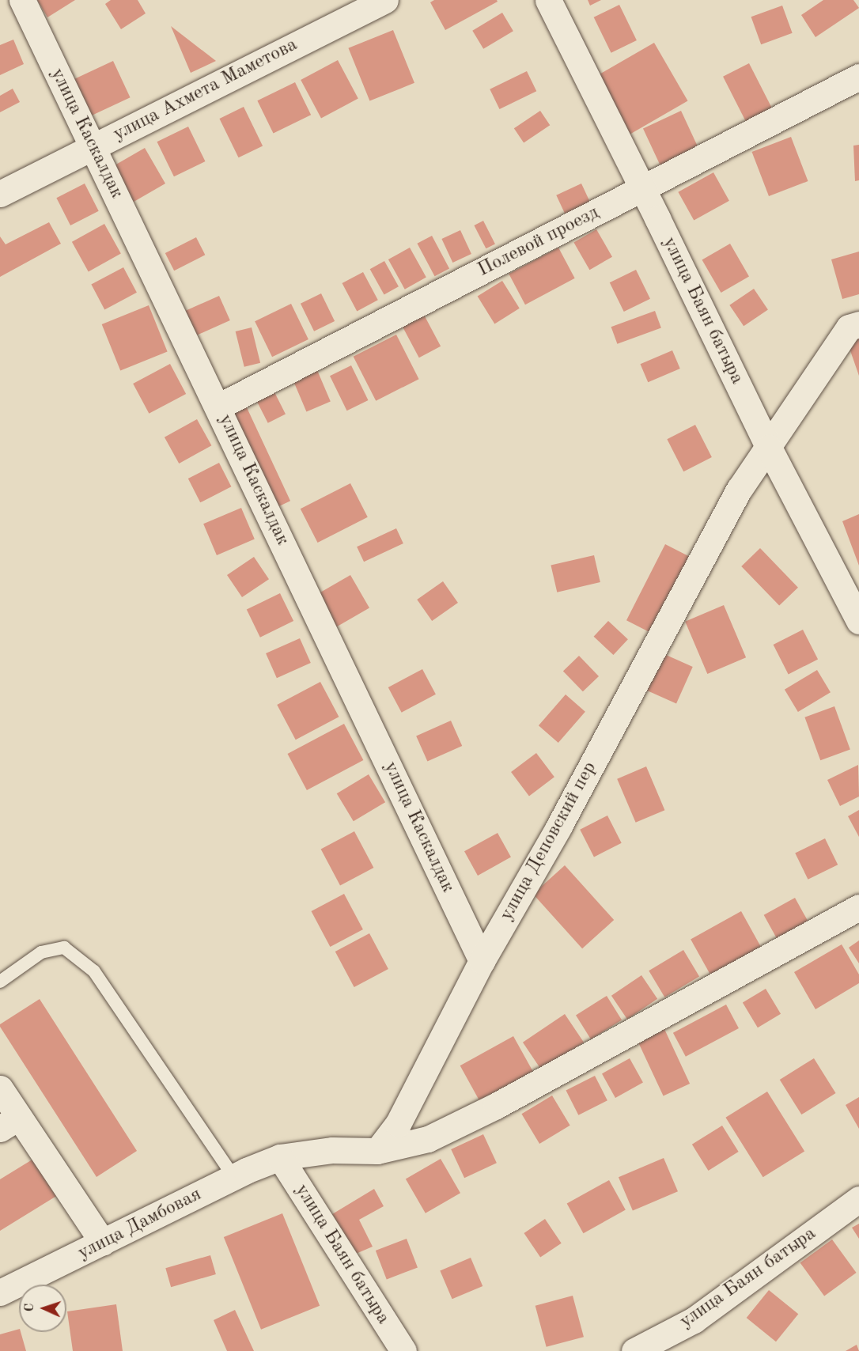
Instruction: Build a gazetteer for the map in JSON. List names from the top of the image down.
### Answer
{
  "streets": {
    "street": [
      "улица Ахмета Маметова",
      "улица Каскалдак",
      "Полевой проезд",
      "улица Баян батыра",
      "улица Деповский пер",
      "улица Дамбовая"
    ]
  },
  "crossings": [
    ["улица Ахмета Маметова", "улица Каскалдак"],
    ["улица Каскалдак", "Полевой проезд"],
    ["улица Каскалдак", "улица Деповский пер"],
    ["Полевой проезд", "улица Баян батыра"],
    ["улица Баян батыра", "улица Деповский пер"],
    ["улица Баян батыра", "улица Дамбовая"]
  ],
  "north": "left"
}
